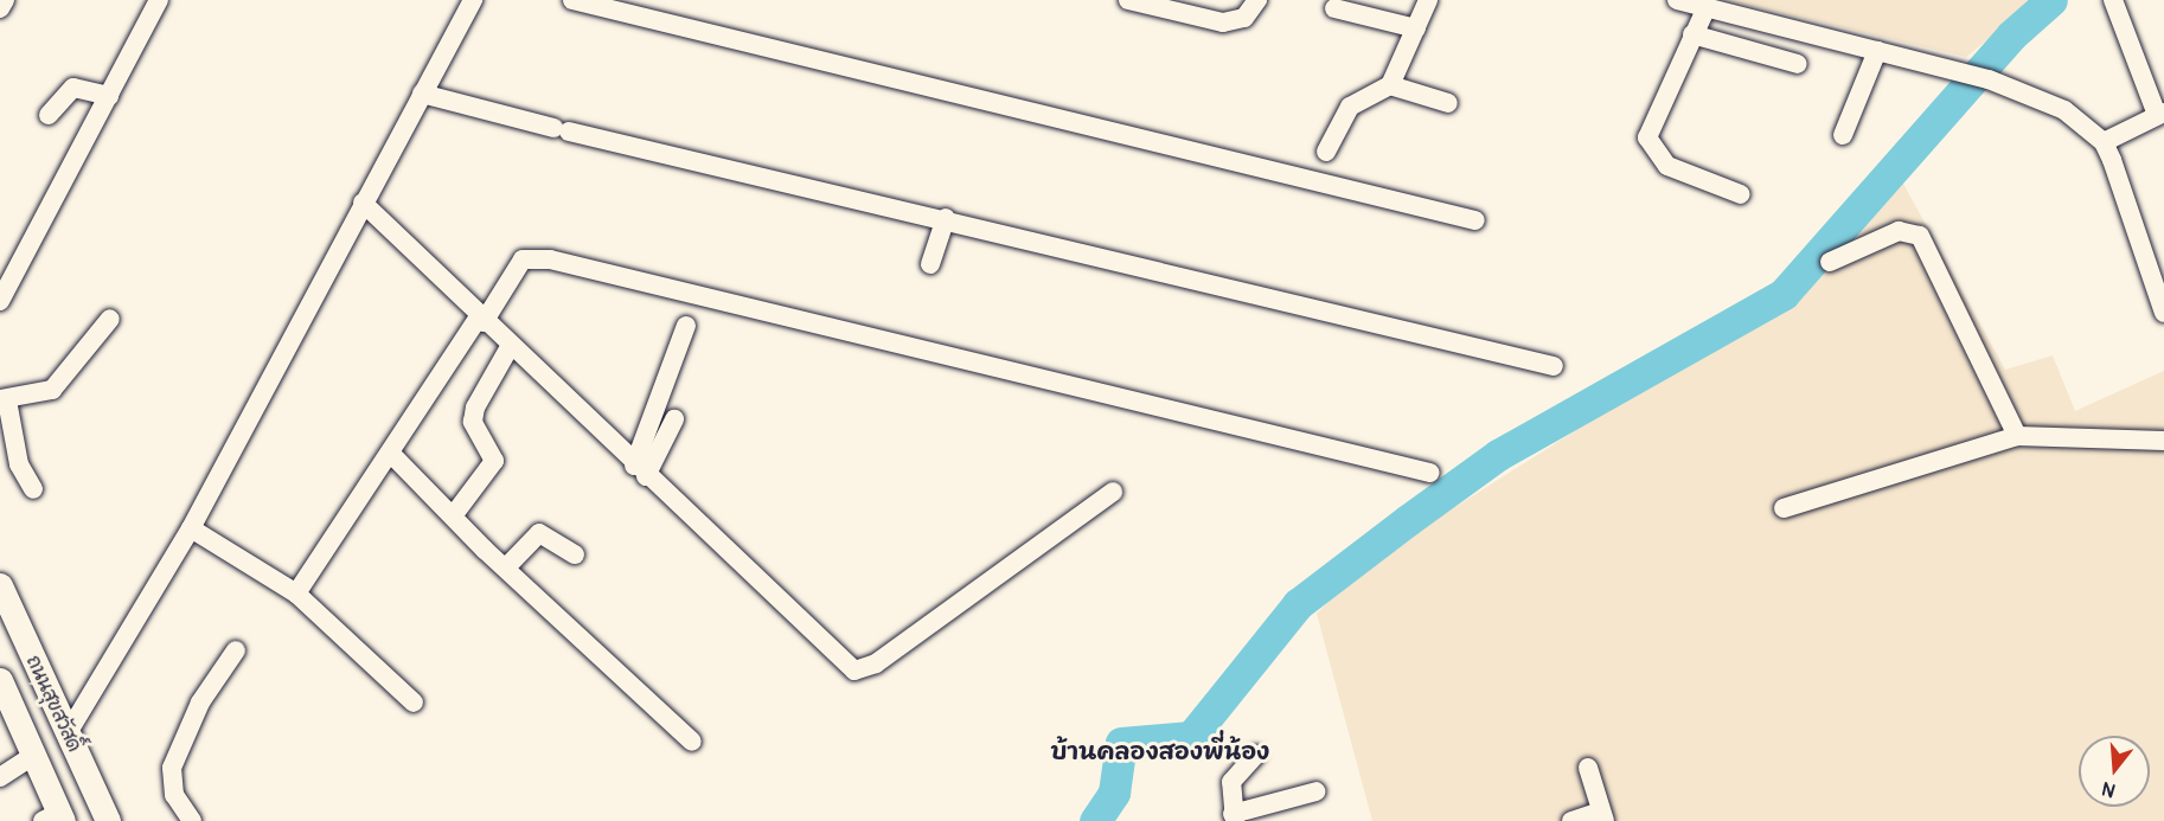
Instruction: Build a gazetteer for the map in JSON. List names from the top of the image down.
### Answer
{
  "streets": {
    "main road": ["ถนนสุขสวัสดิ์"]
  },
  "districts": ["บ้านคลองสองพี่น้อง"],
  "north": "bottom"
}
